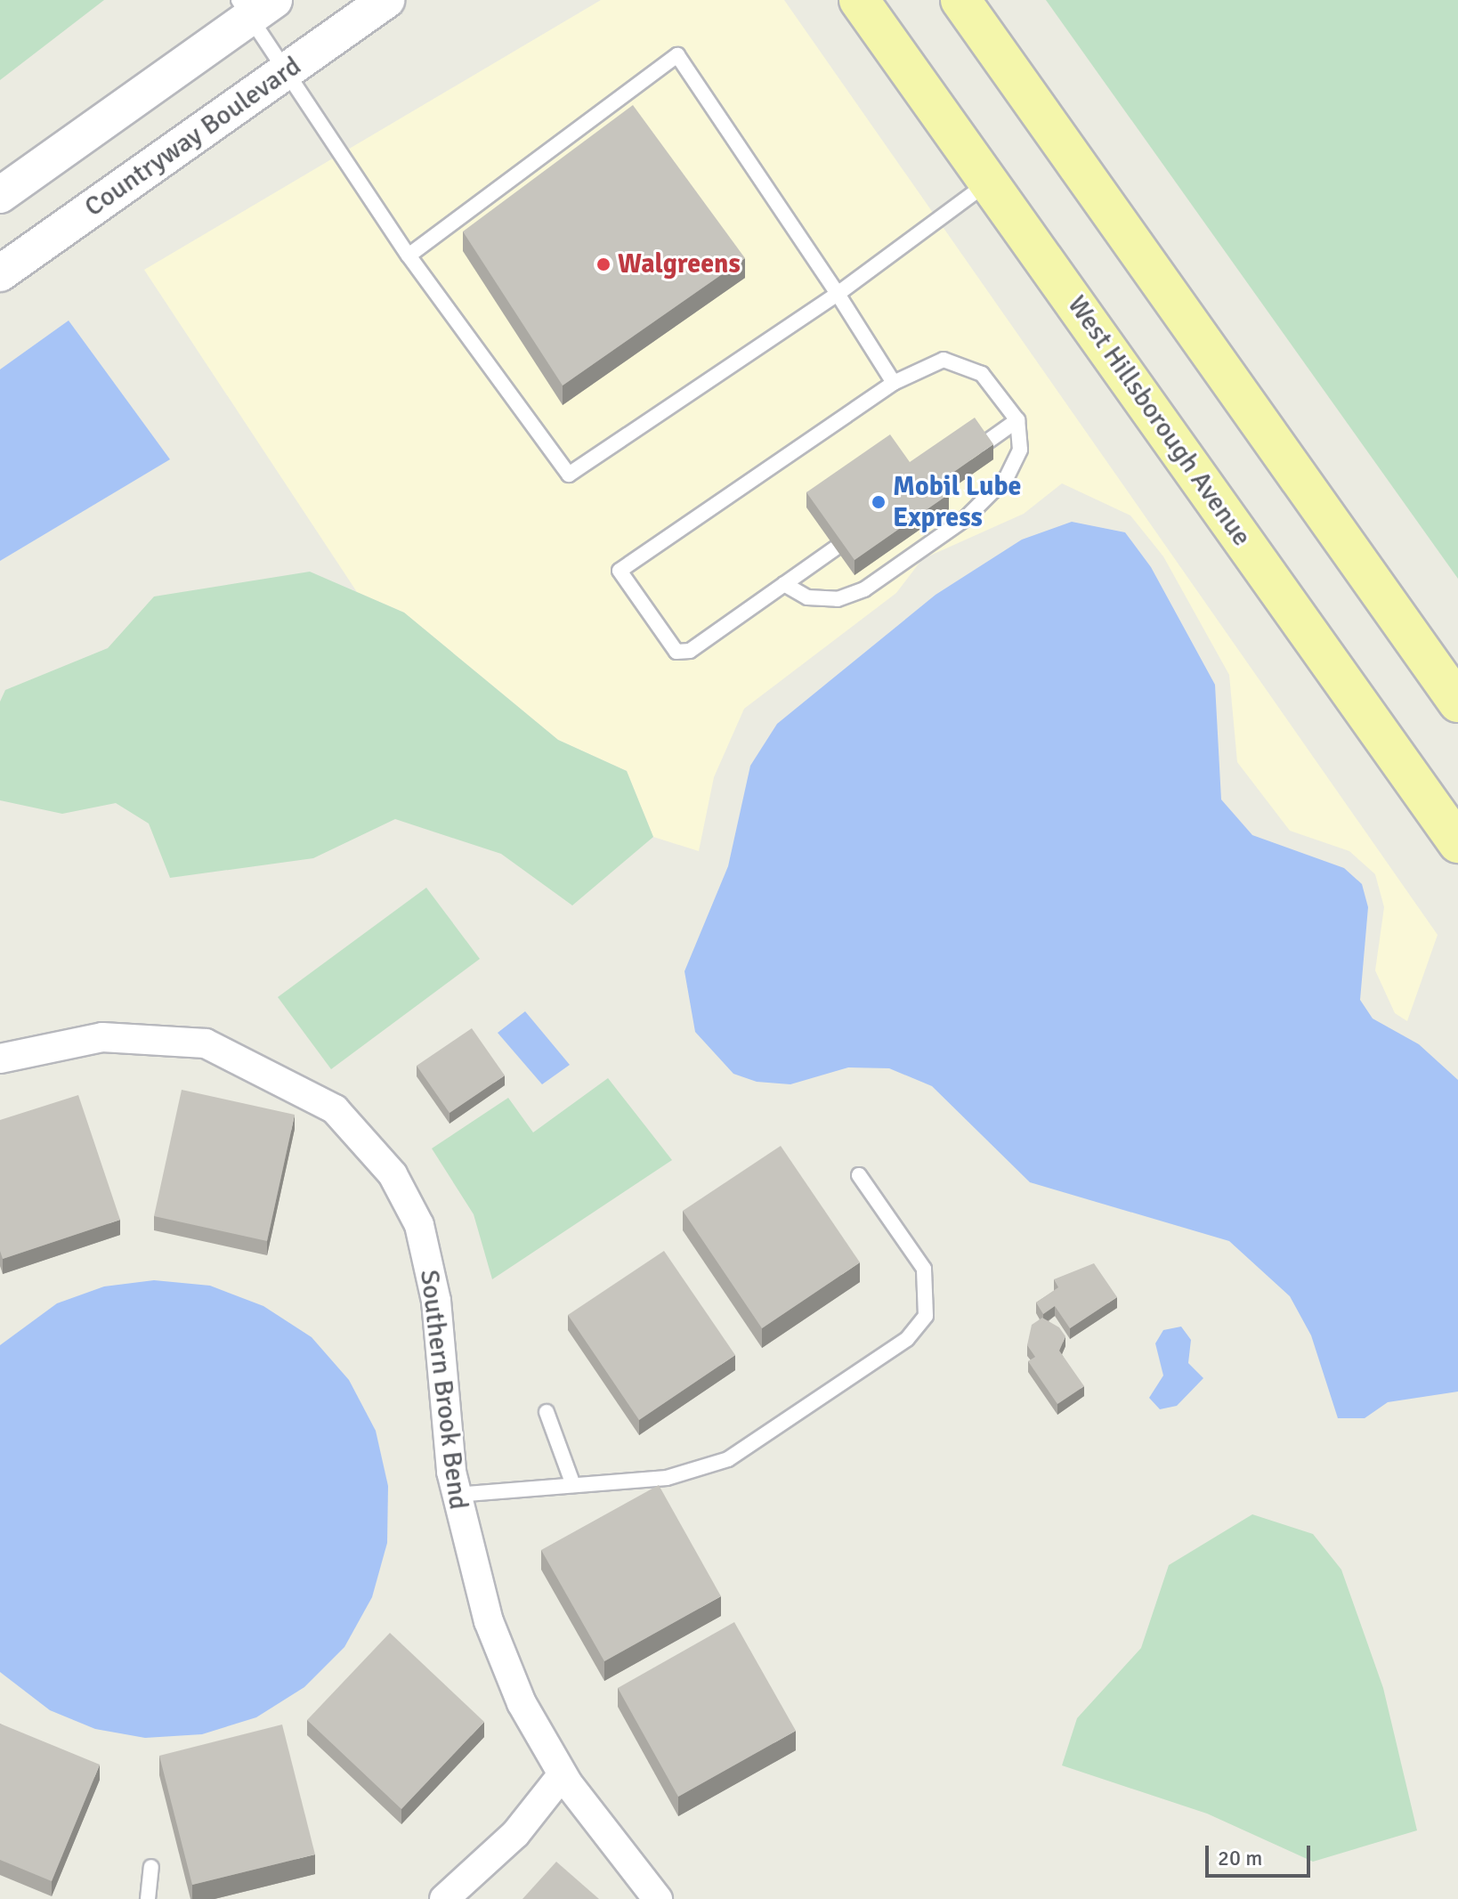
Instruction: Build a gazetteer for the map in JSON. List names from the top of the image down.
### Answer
{
  "streets": {
    "main road": ["West Hillsborough Avenue"],
    "street": ["Countryway Boulevard", "Southern Brook Bend"]
  },
  "places": ["Walgreens", "Mobil Lube Express"],
  "scale_bar": "20 m"
}
